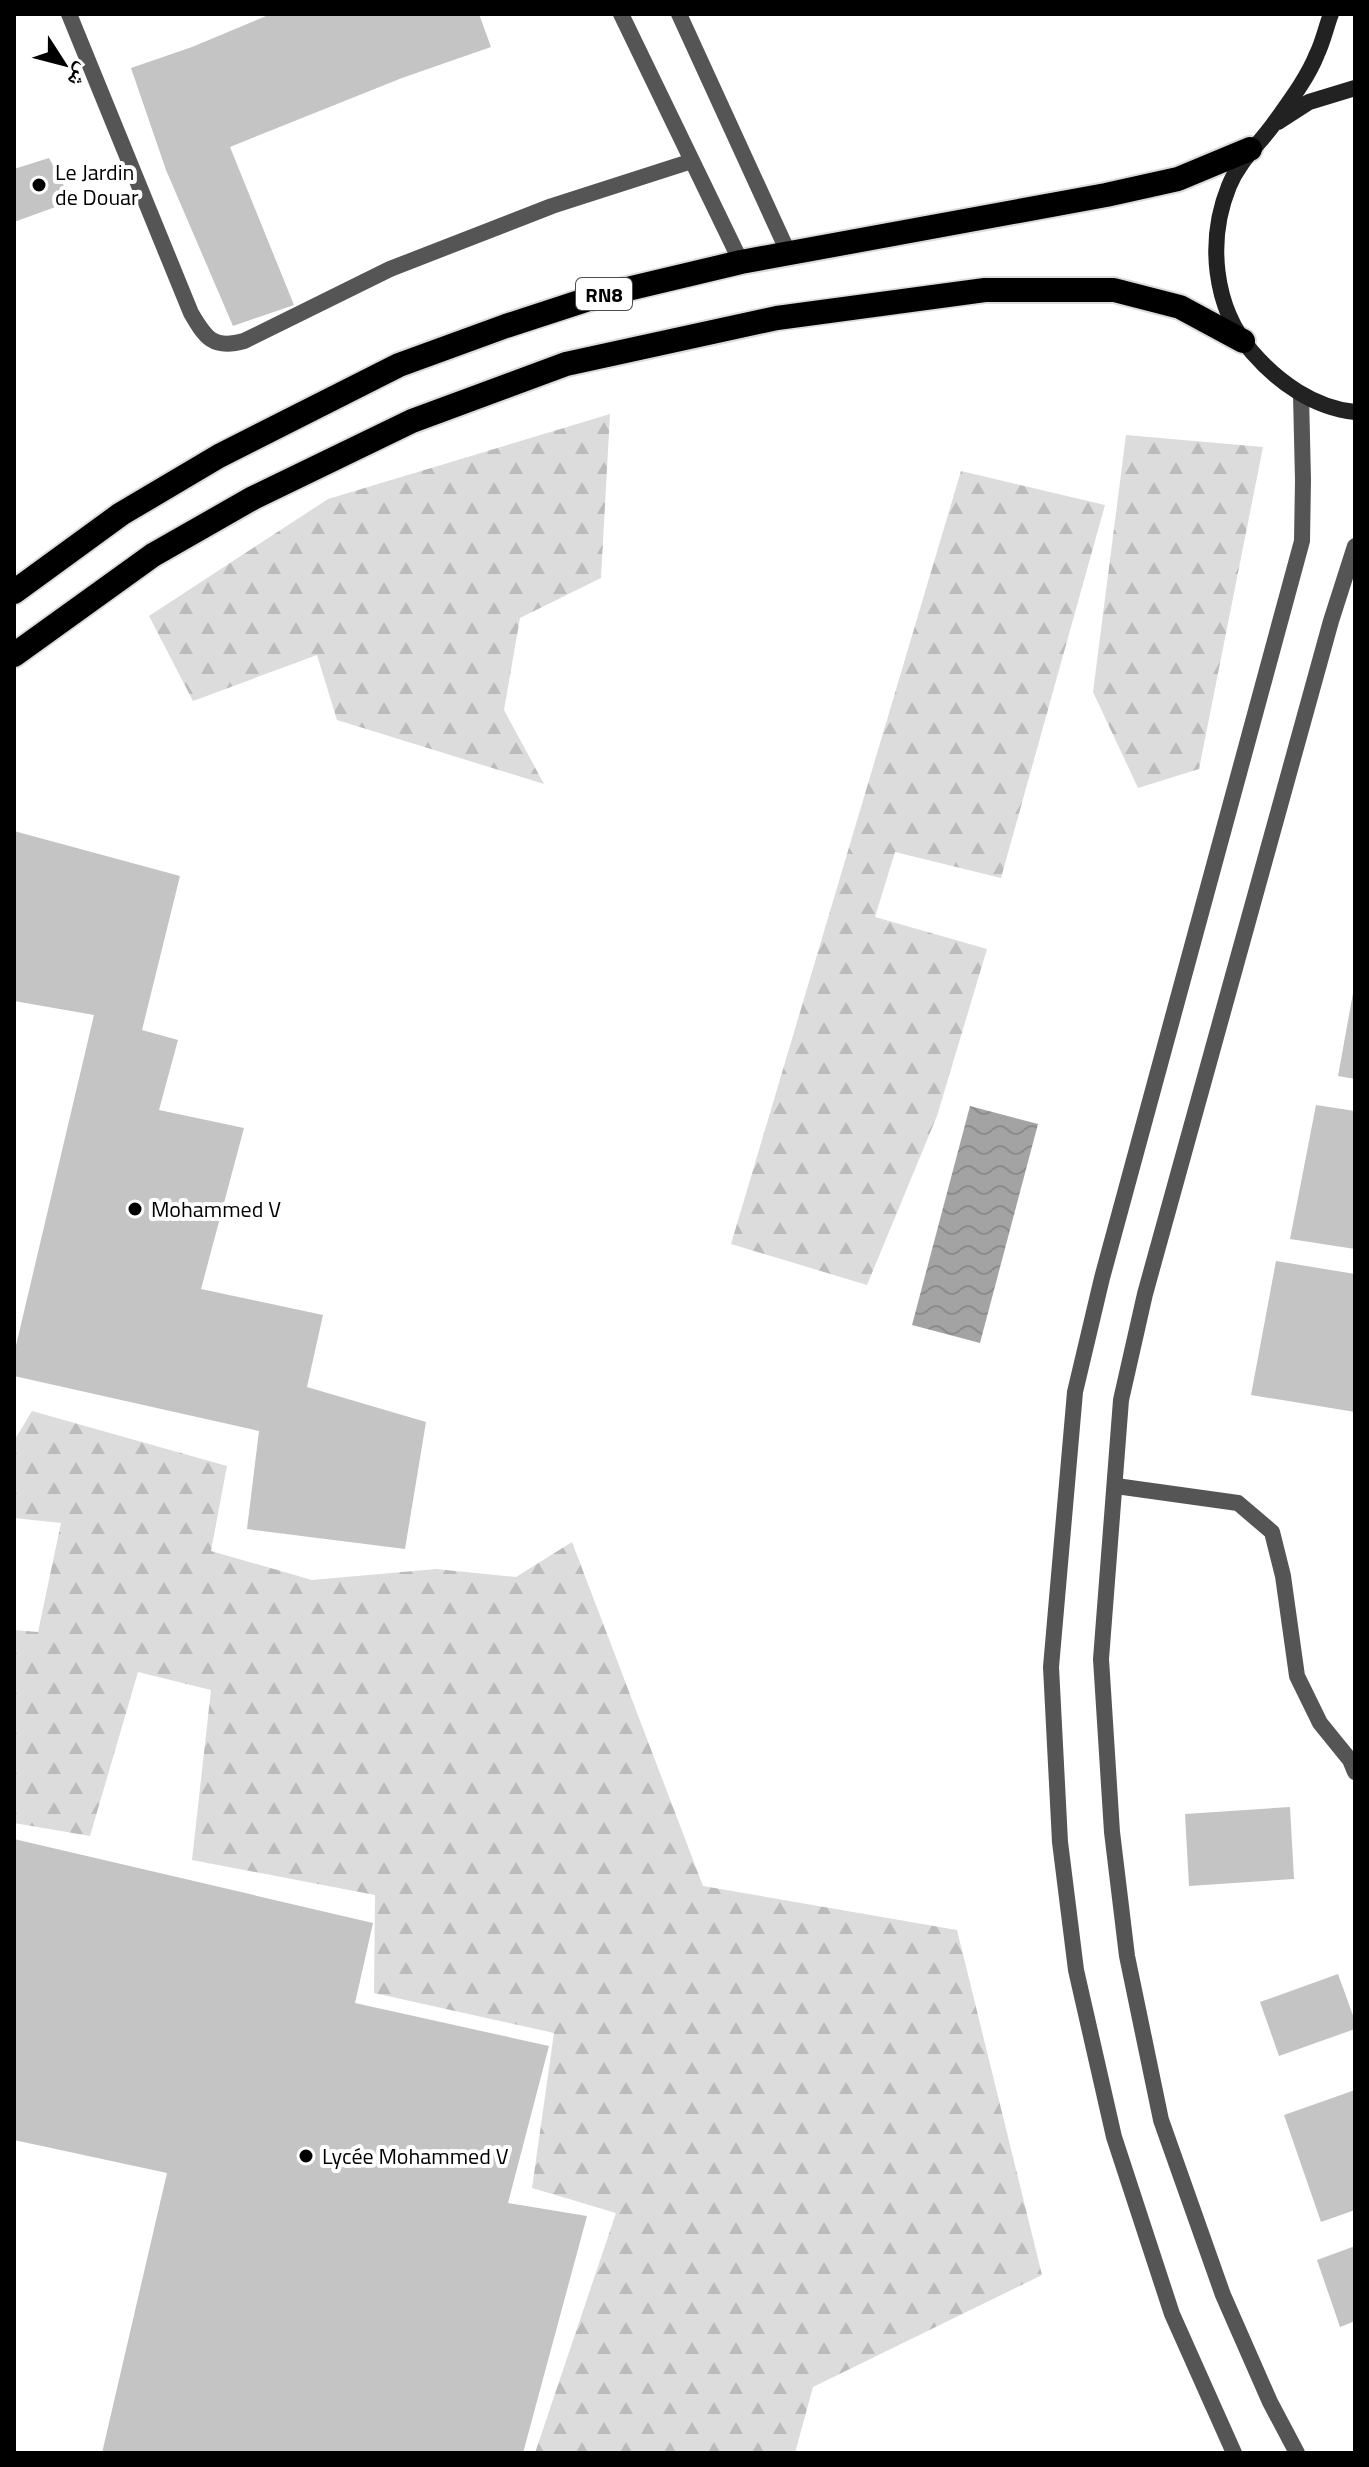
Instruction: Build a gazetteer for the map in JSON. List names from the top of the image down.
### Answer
{
  "streets": {
    "highway": ["RN8"]
  },
  "places": ["Le Jardin de Douar", "Mohammed V", "Lycée Mohammed V"],
  "north": "bottom right"
}
